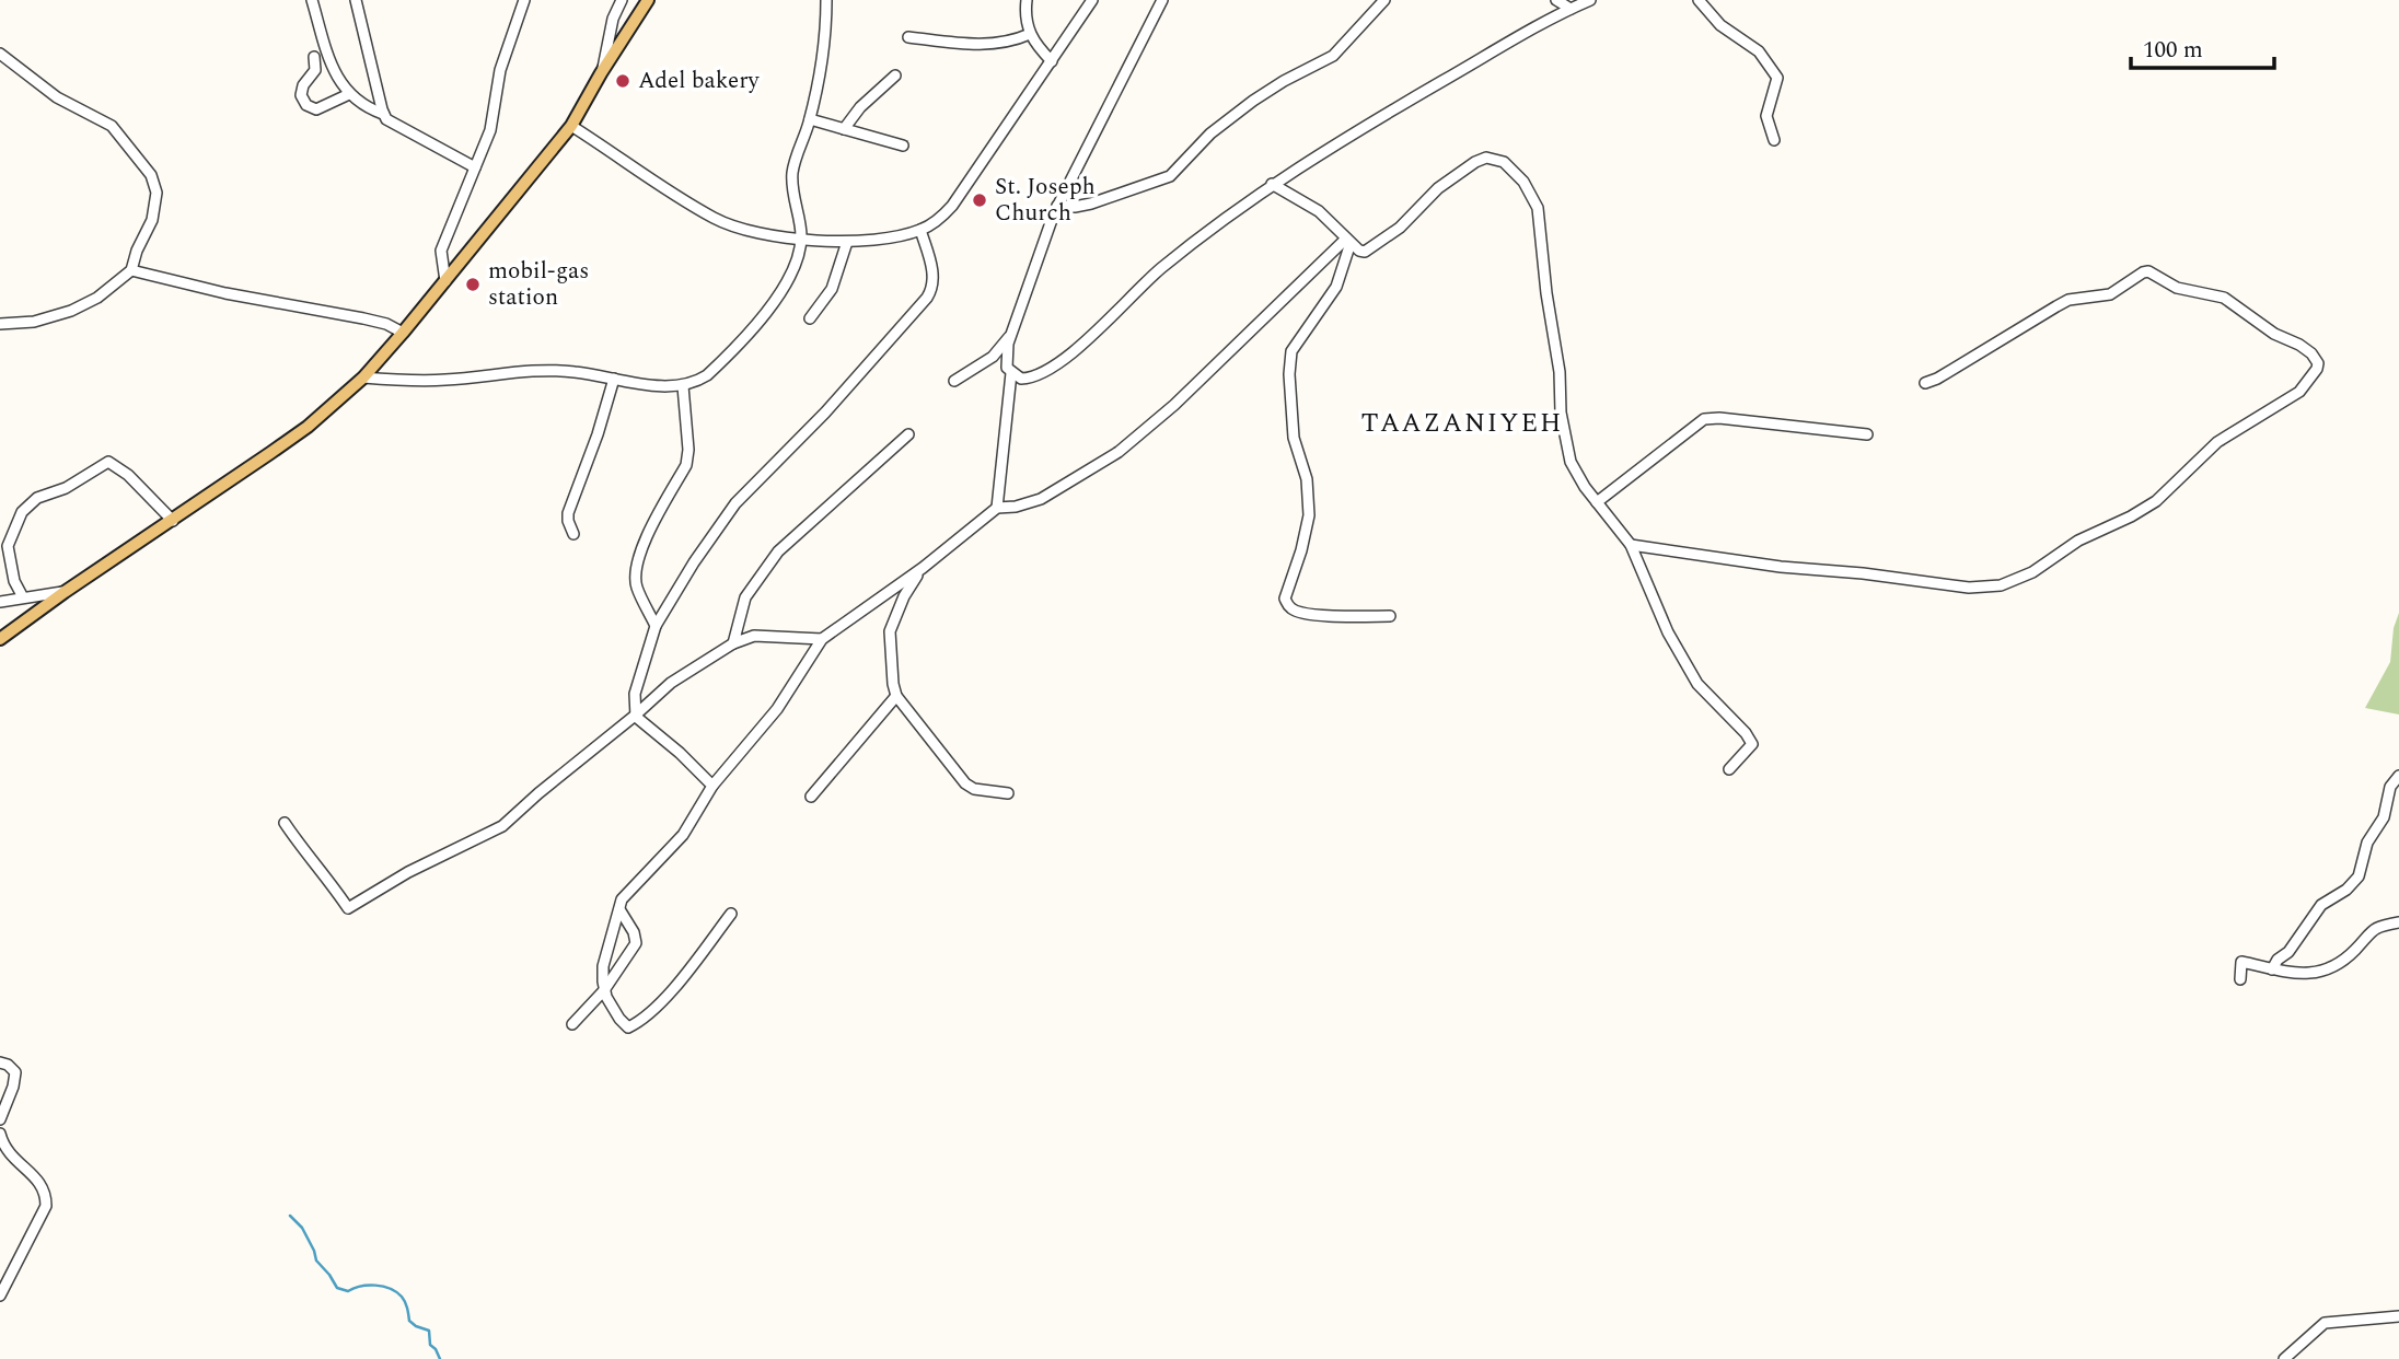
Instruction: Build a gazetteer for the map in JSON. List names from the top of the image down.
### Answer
{
  "districts": ["TAAZANIYEH"],
  "places": ["Adel bakery", "St. Joseph Church", "mobil-gas station"],
  "scale_bar": "100 m"
}
